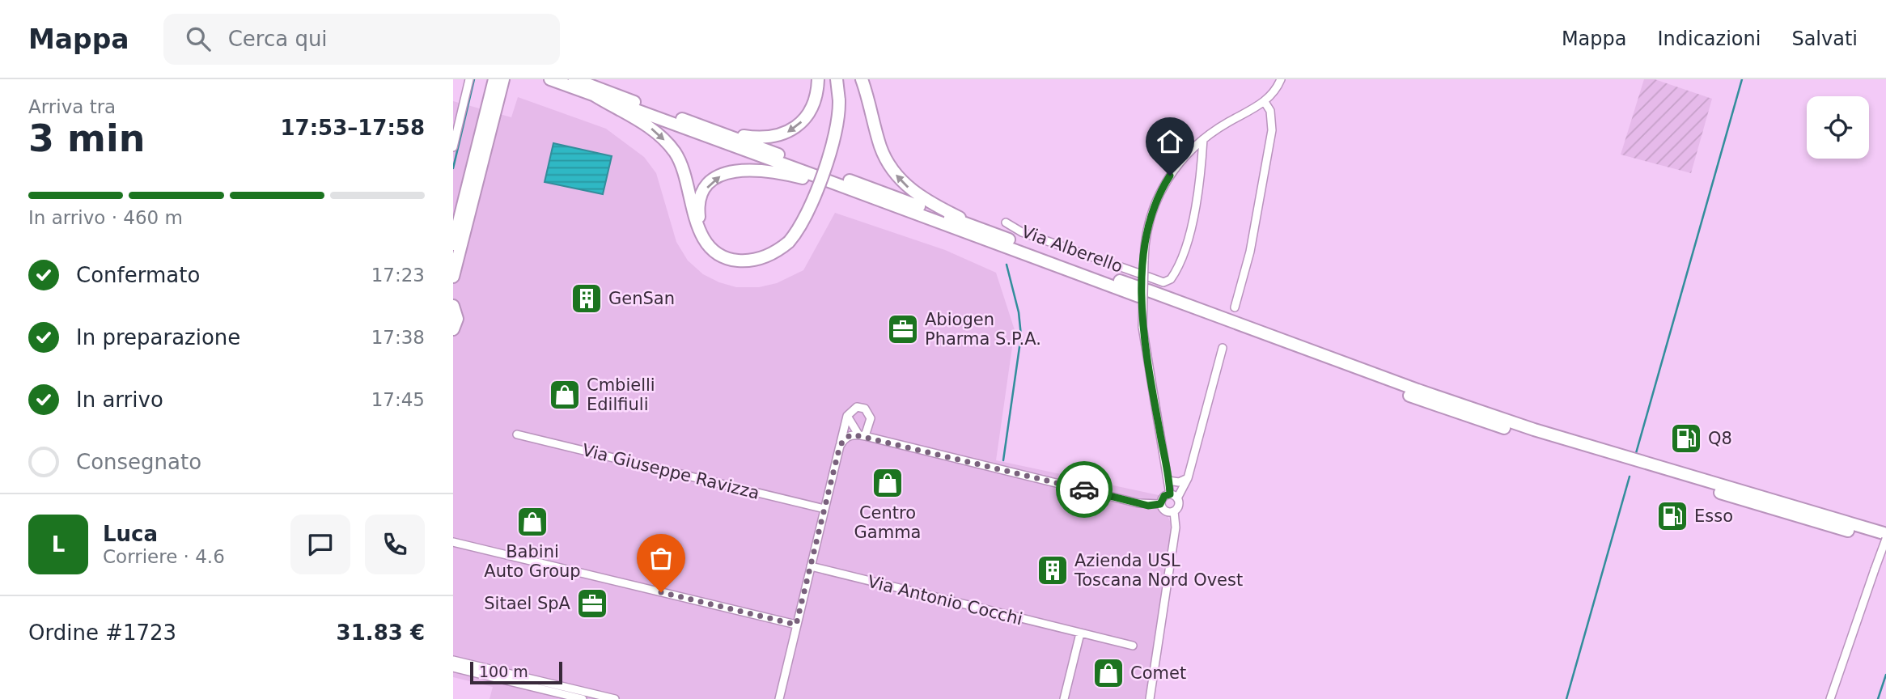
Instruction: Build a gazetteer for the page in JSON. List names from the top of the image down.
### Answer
{
  "streets": {
    "street": ["Via Alberello", "Via Giuseppe Ravizza", "Via Antonio Cocchi"]
  },
  "places": {
    "building": ["GenSan", "Azienda USL Toscana Nord Ovest"],
    "office": ["Abiogen Pharma S.P.A.", "Sitael SpA"],
    "shop": [
      "Cmbielli Edilfiuli",
      "Centro Gamma",
      "Babini Auto Group",
      "Comet"
    ],
    "fuel station": ["Q8", "Esso"]
  },
  "scale_bar": "100 m",
  "page": {
    "header": "Mappa",
    "search": "Cerca qui",
    "nav": ["Mappa", "Indicazioni", "Salvati"],
    "heading": ["3 min", "Arriva tra", "17:53–17:58"],
    "panel": [
      "Luca",
      "Corriere · 4.6",
      "Ordine #1723",
      "31.83 €"
    ],
    "bar": "In arrivo · 460 m",
    "list": [
      ["Confermato", "17:23"],
      ["In preparazione", "17:38"],
      ["In arrivo", "17:45"],
      "Consegnato"
    ],
    "round": "L",
    "scale": "100 m"
  }
}
